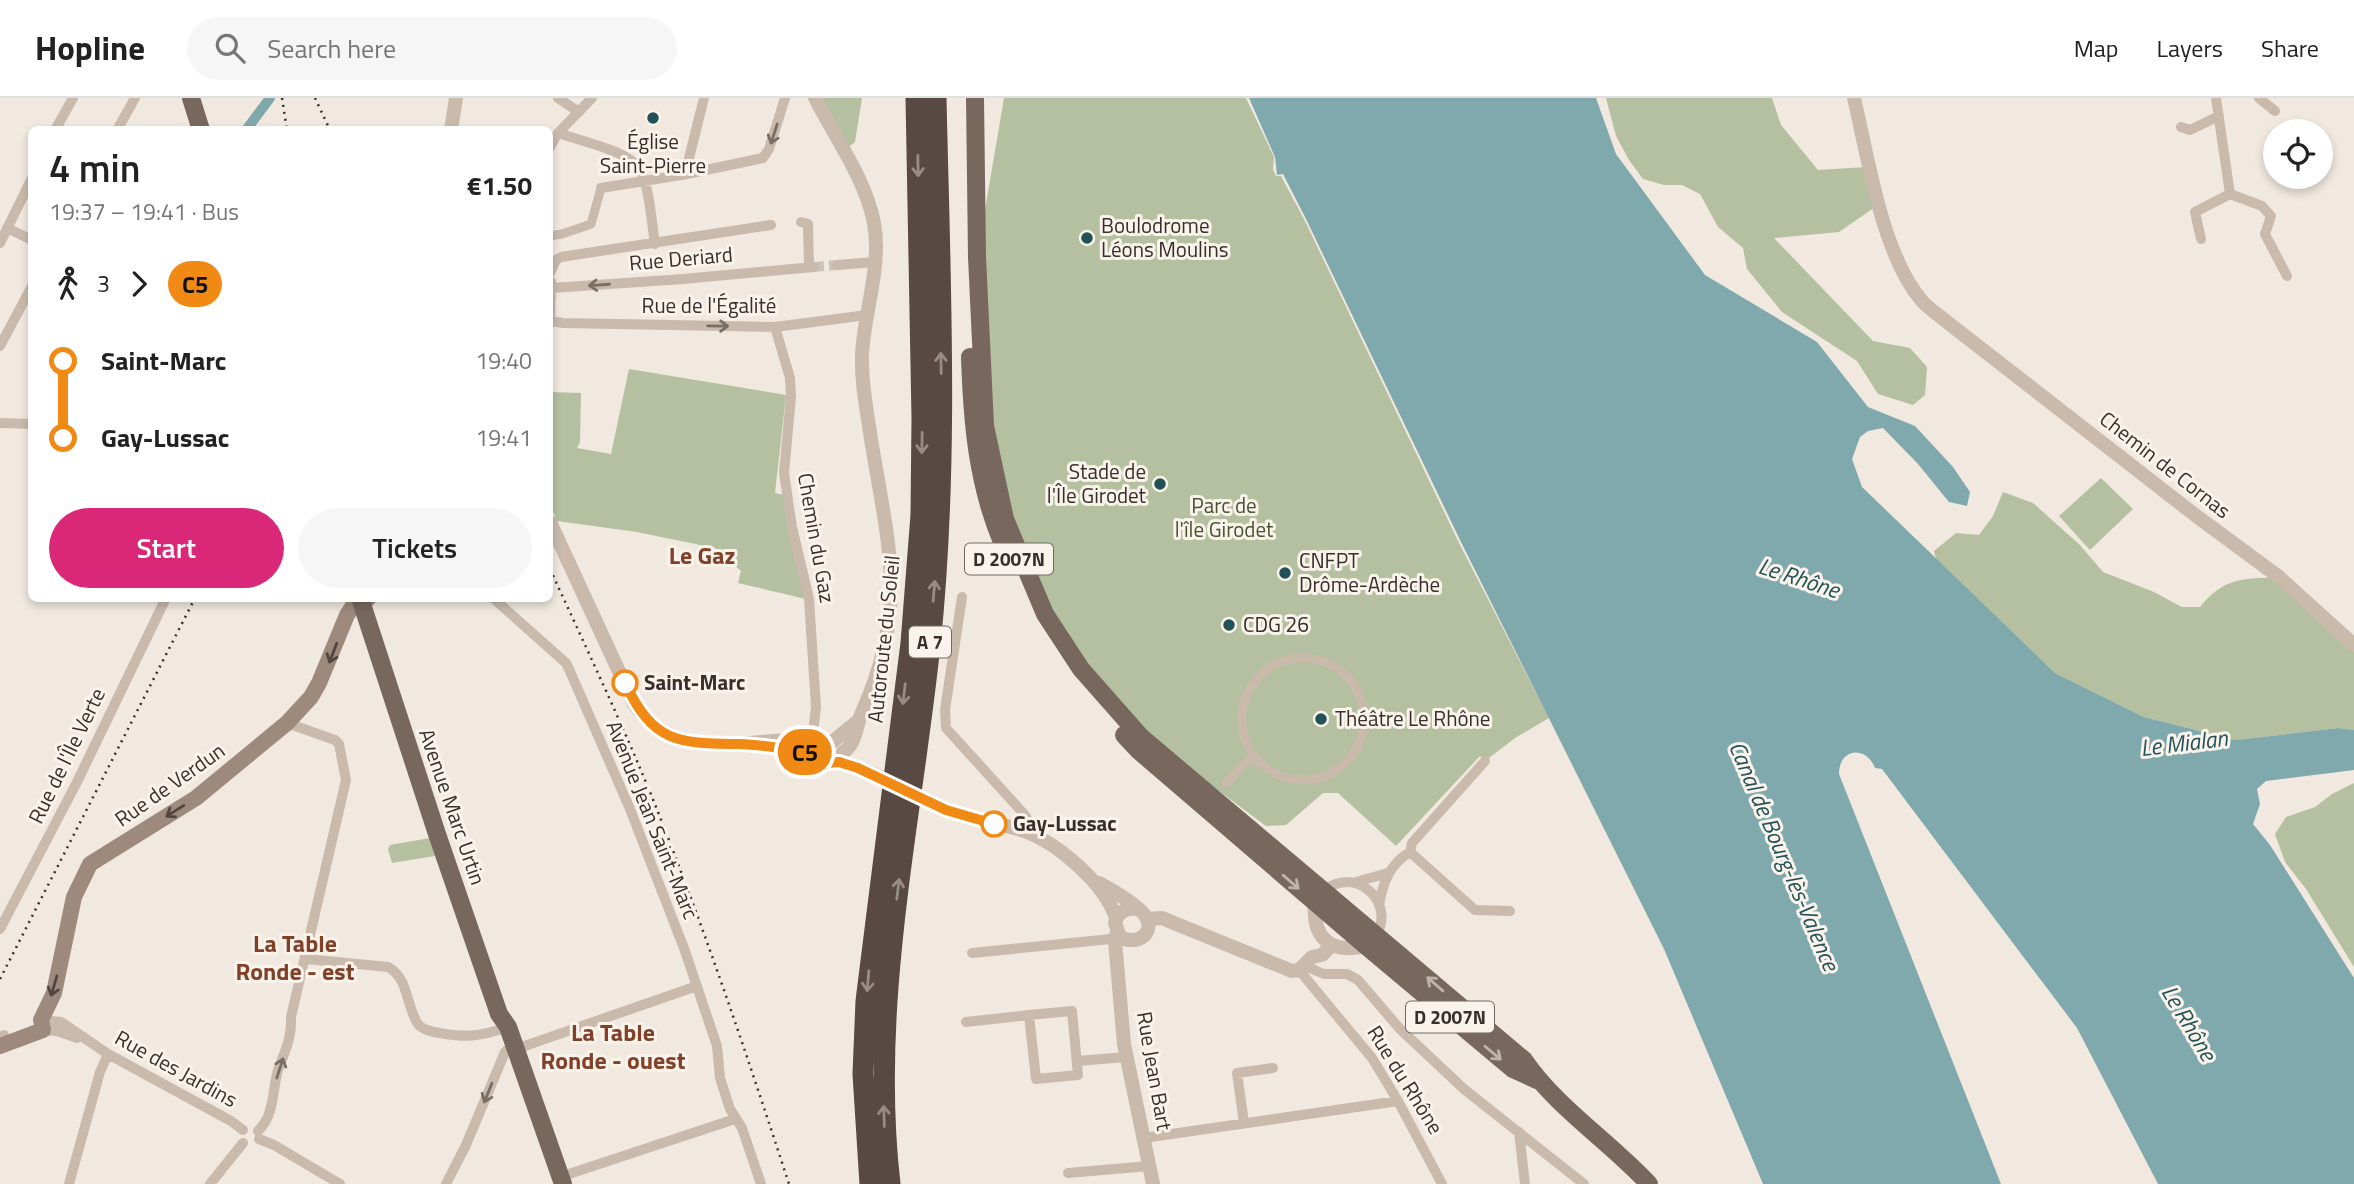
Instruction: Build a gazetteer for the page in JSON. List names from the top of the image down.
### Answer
{
  "streets": {
    "highway": ["Autoroute du Soleil", "A 7"],
    "main road": ["D 2007N", "Rue de Verdun", "Avenue Marc Urtin"],
    "street": [
      "Rue Deriard",
      "Rue de l'Égalité",
      "Chemin de Cornas",
      "Chemin du Gaz",
      "Rue de l'Île Verte",
      "Avenue Jean Saint-Marc",
      "Rue des Jardins",
      "Rue Jean Bart",
      "Rue du Rhône"
    ]
  },
  "crossings": [
    ["Rue de l'Égalité", "Chemin du Gaz"],
    ["Chemin du Gaz", "Rue Jean Bart"],
    ["Rue de Verdun", "Rue des Jardins"]
  ],
  "one_way": ["Rue de Verdun"],
  "districts": ["Le Gaz", "La Table Ronde - est", "La Table Ronde - ouest"],
  "water": ["Le Rhône", "Le Mialan", "Canal de Bourg-lès-Valence"],
  "parks": ["Parc de l'île Girodet"],
  "places": [
    "Église Saint-Pierre",
    "Boulodrome Léons Moulins",
    "Stade de l'Île Girodet",
    "CNFPT Drôme-Ardèche",
    "CDG 26",
    "Saint-Marc",
    "Théâtre Le Rhône",
    "Gay-Lussac"
  ],
  "lines": ["bus line C5"],
  "page": {
    "header": "Hopline",
    "search": "Search here",
    "nav": ["Map", "Layers", "Share"],
    "on_map": "C5",
    "heading": ["4 min", "19:37 – 19:41 · Bus", "€1.50"],
    "legs": ["3", "C5"],
    "list": [
      {
        "name": "Saint-Marc",
        "value": "19:40"
      },
      {
        "name": "Gay-Lussac",
        "value": "19:41"
      }
    ],
    "buttons": ["Start", "Tickets"]
  }
}
